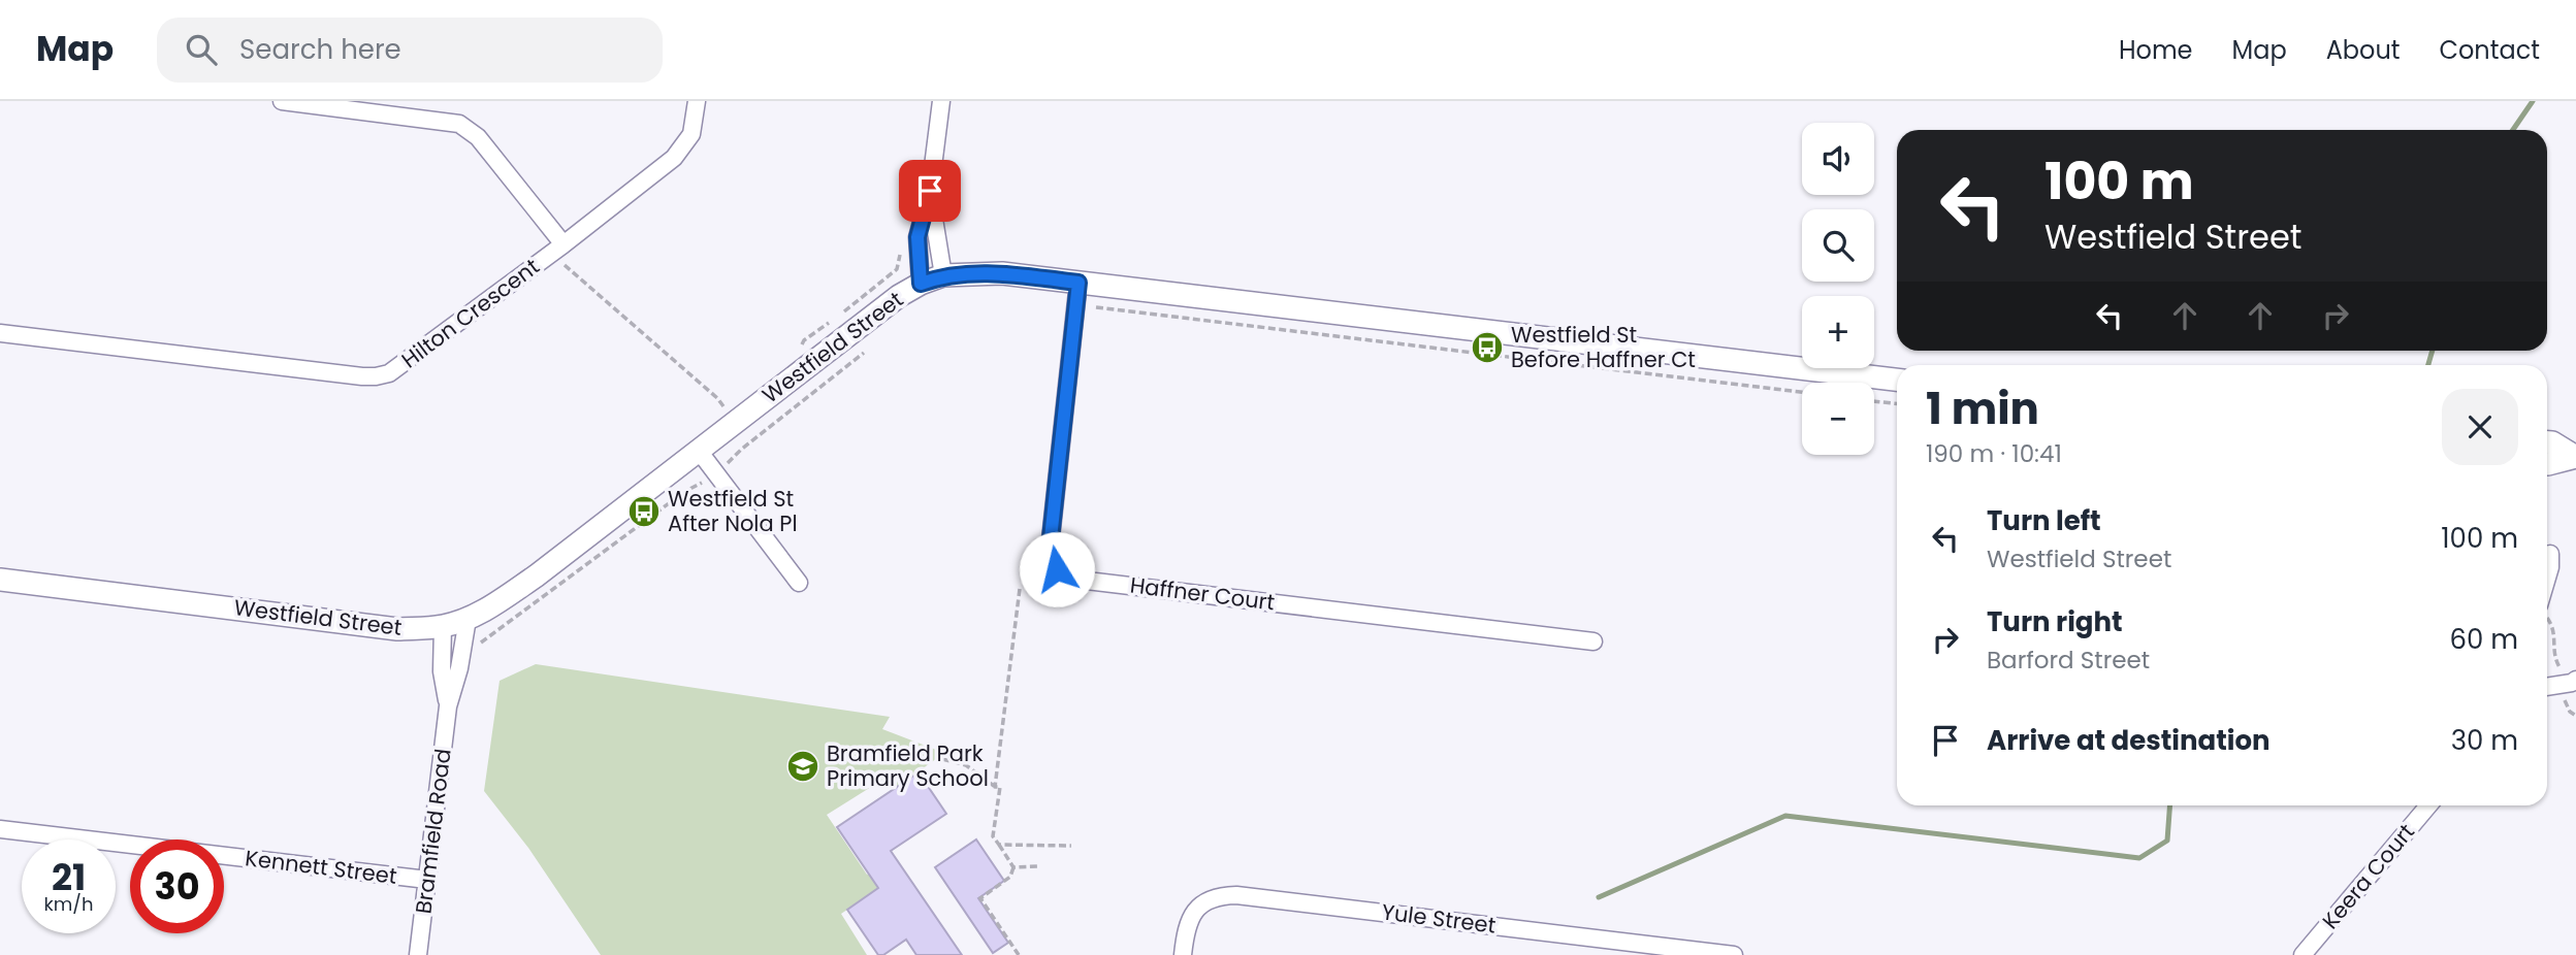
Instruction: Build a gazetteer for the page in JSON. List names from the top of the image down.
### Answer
{
  "streets": {
    "main road": ["Westfield Street"],
    "street": [
      "Hilton Crescent",
      "Haffner Court",
      "Bramfield Road",
      "Kennett Street",
      "Keera Court",
      "Yule Street"
    ]
  },
  "crossings": [
    ["Westfield Street", "Haffner Court"],
    ["Westfield Street", "Bramfield Road"],
    ["Bramfield Road", "Kennett Street"]
  ],
  "places": {
    "bus stop": ["Westfield St Before Haffner Ct", "Westfield St After Nola Pl"],
    "school or university": ["Bramfield Park Primary School"]
  },
  "page": {
    "header": "Map",
    "search": "Search here",
    "nav": [
      "Home",
      "Map",
      "About",
      "Contact"
    ],
    "map_buttons": ["+", "−"],
    "turn": ["100 m", "Westfield Street"],
    "heading": ["1 min", "190 m · 10:41"],
    "list": [
      {
        "name": "Turn left",
        "note": "Westfield Street",
        "value": "100 m"
      },
      {
        "name": "Turn right",
        "note": "Barford Street",
        "value": "60 m"
      },
      {
        "name": "Arrive at destination",
        "value": "30 m"
      }
    ],
    "speed": "21 km/h",
    "limit": "30"
  }
}
